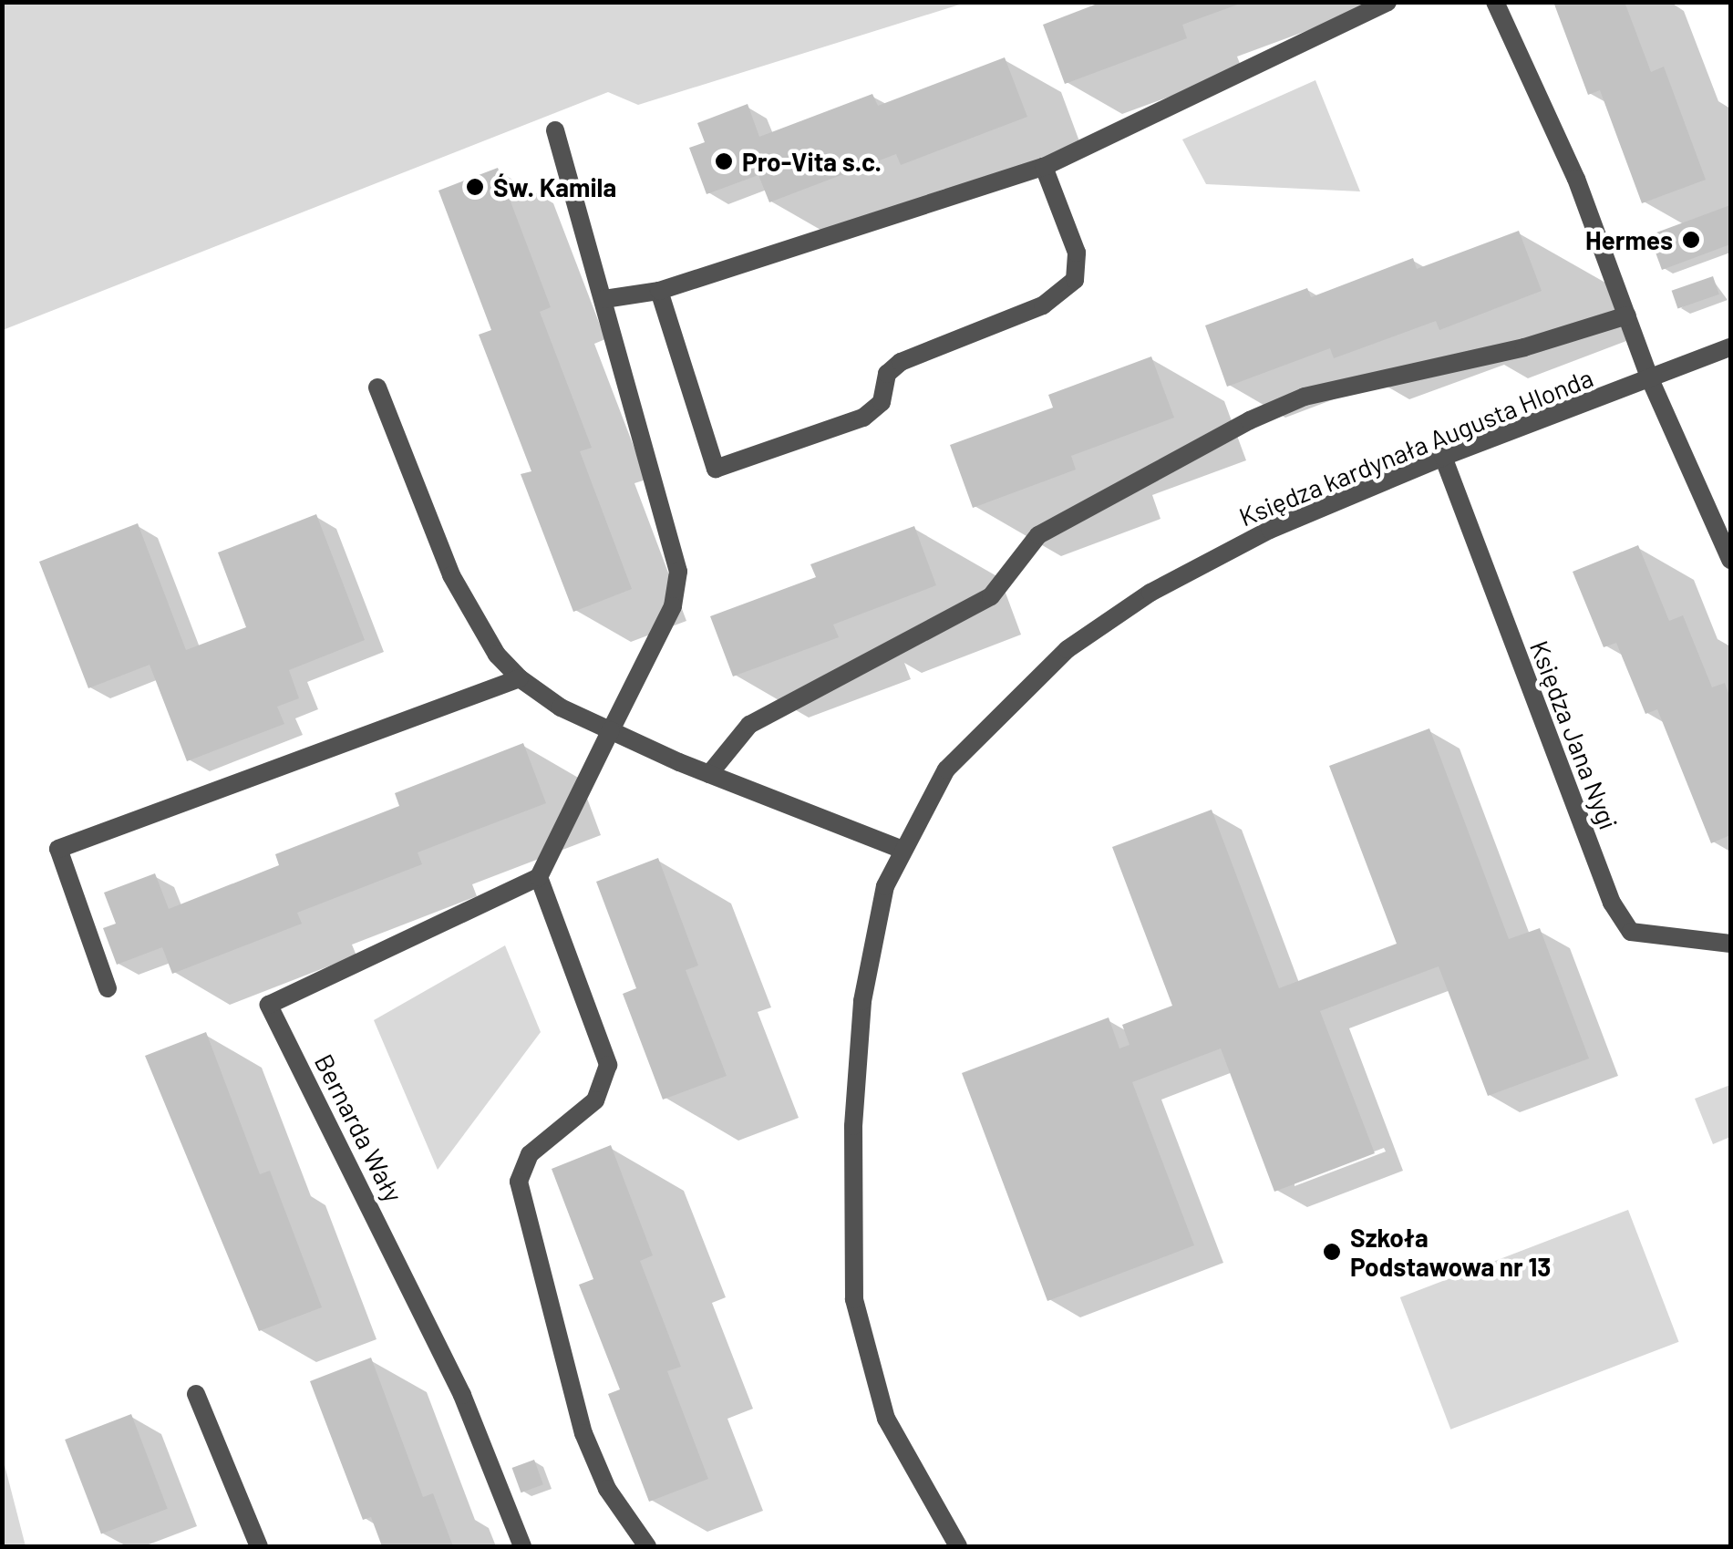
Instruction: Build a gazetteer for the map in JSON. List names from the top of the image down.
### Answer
{
  "streets": {
    "street": ["Księdza kardynała Augusta Hlonda", "Księdza Jana Nygi", "Bernarda Wały"]
  },
  "crossings": [
    ["Księdza kardynała Augusta Hlonda", "Księdza Jana Nygi"]
  ],
  "places": [
    "Pro-Vita s.c.",
    "Św. Kamila",
    "Hermes",
    "Szkoła Podstawowa nr 13"
  ]
}
